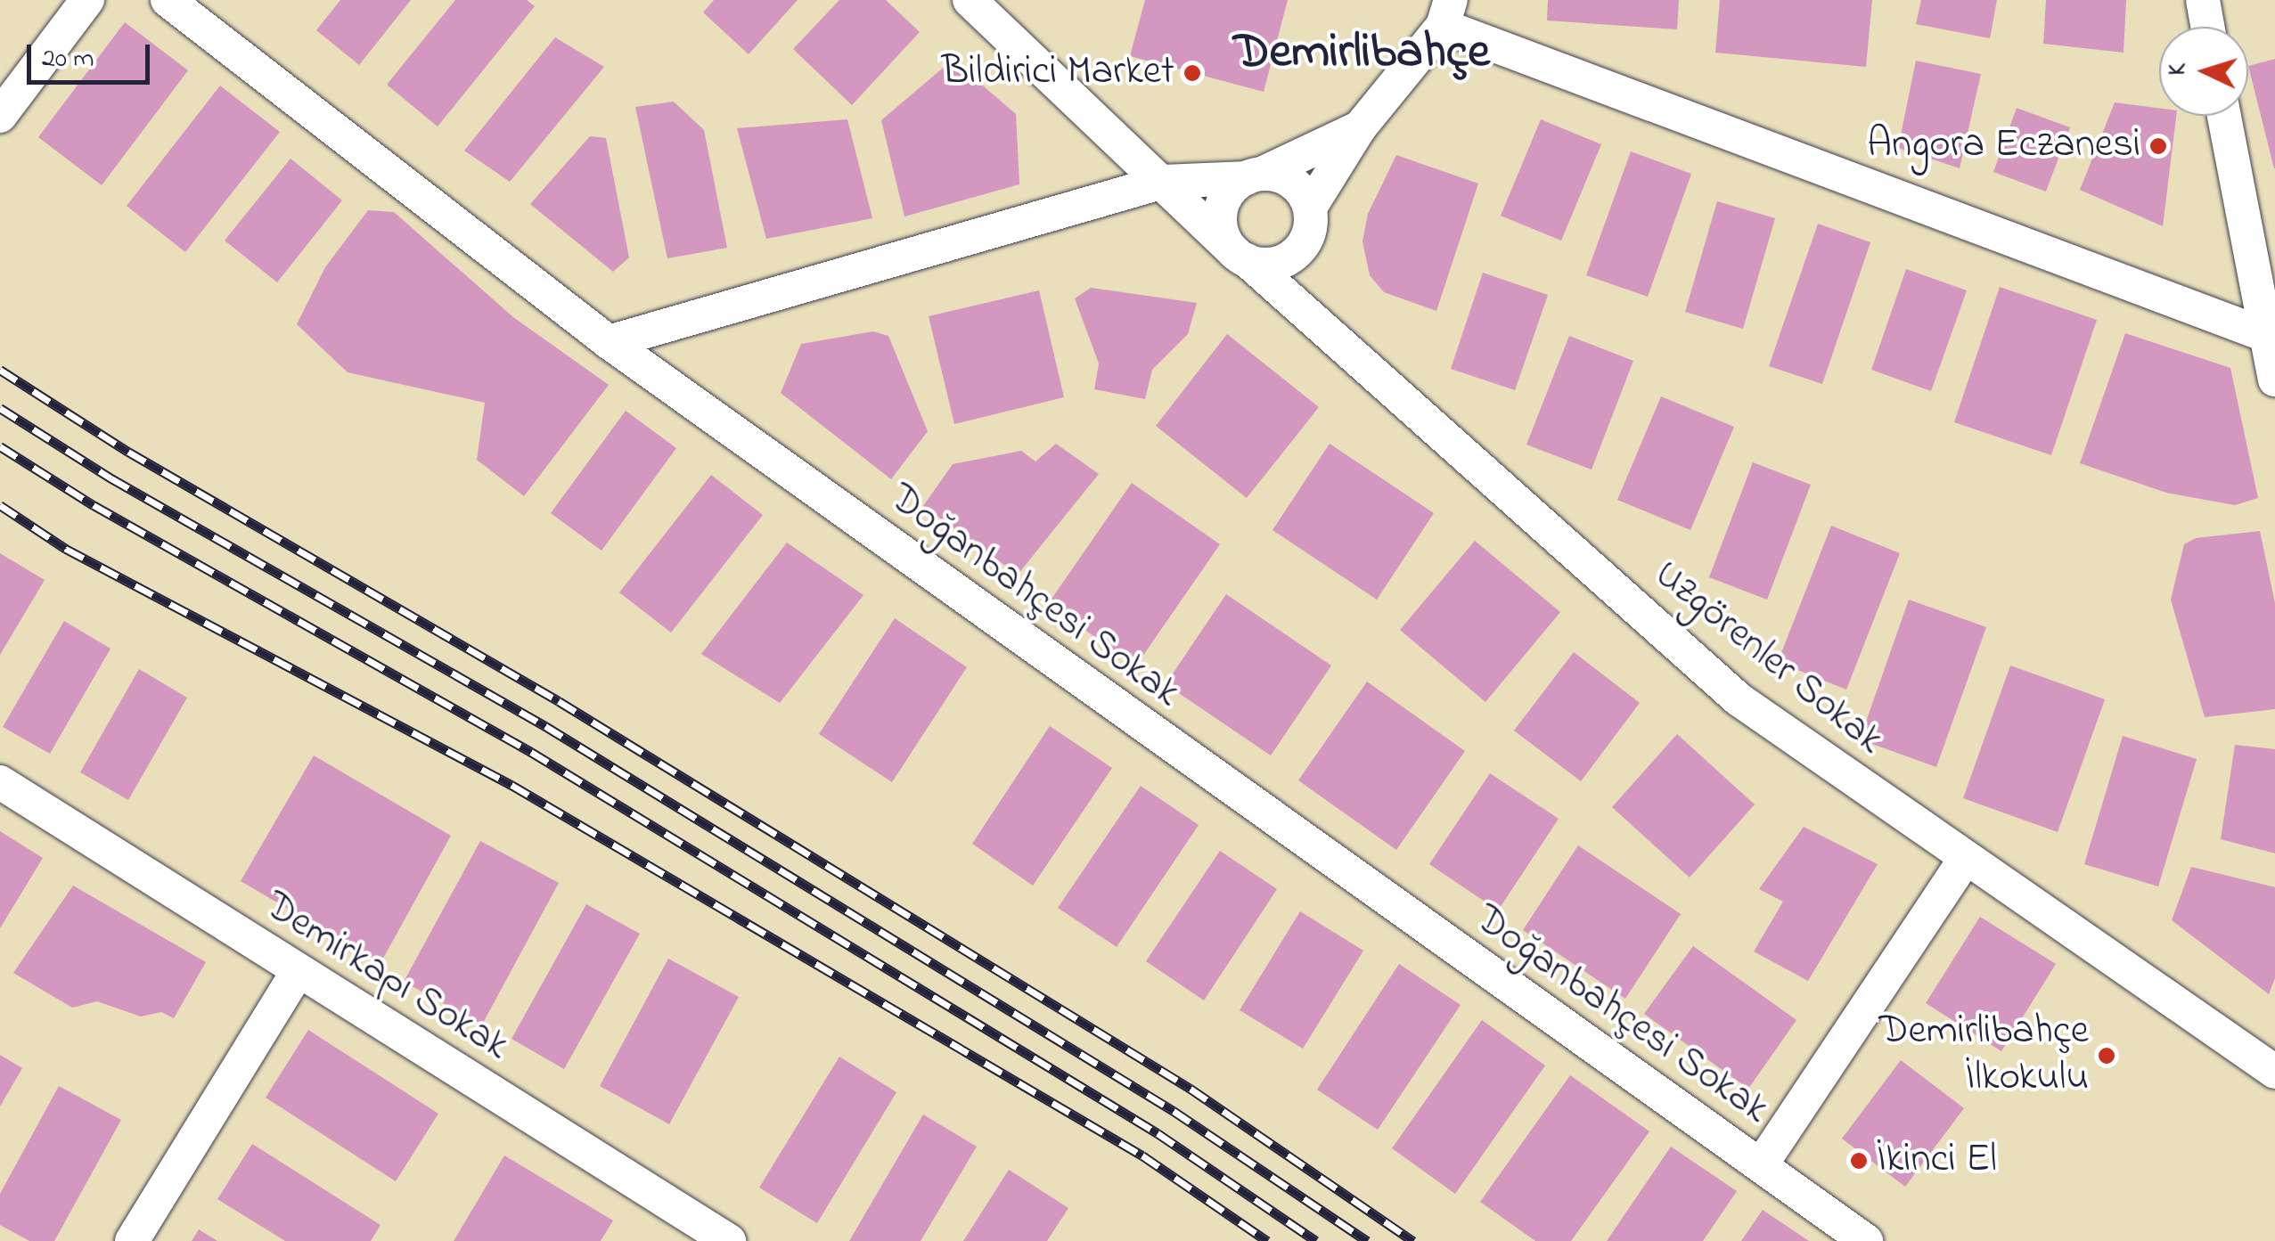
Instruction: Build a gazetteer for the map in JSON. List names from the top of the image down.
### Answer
{
  "streets": {
    "street": ["Doğanbahçesi Sokak", "Uzgörenler Sokak", "Demirkapı Sokak"]
  },
  "districts": ["Demirlibahçe"],
  "places": [
    "Bildirici Market",
    "Angora Eczanesi",
    "Demirlibahçe İlkokulu",
    "İkinci El"
  ],
  "scale_bar": "20 m",
  "north": "left"
}
